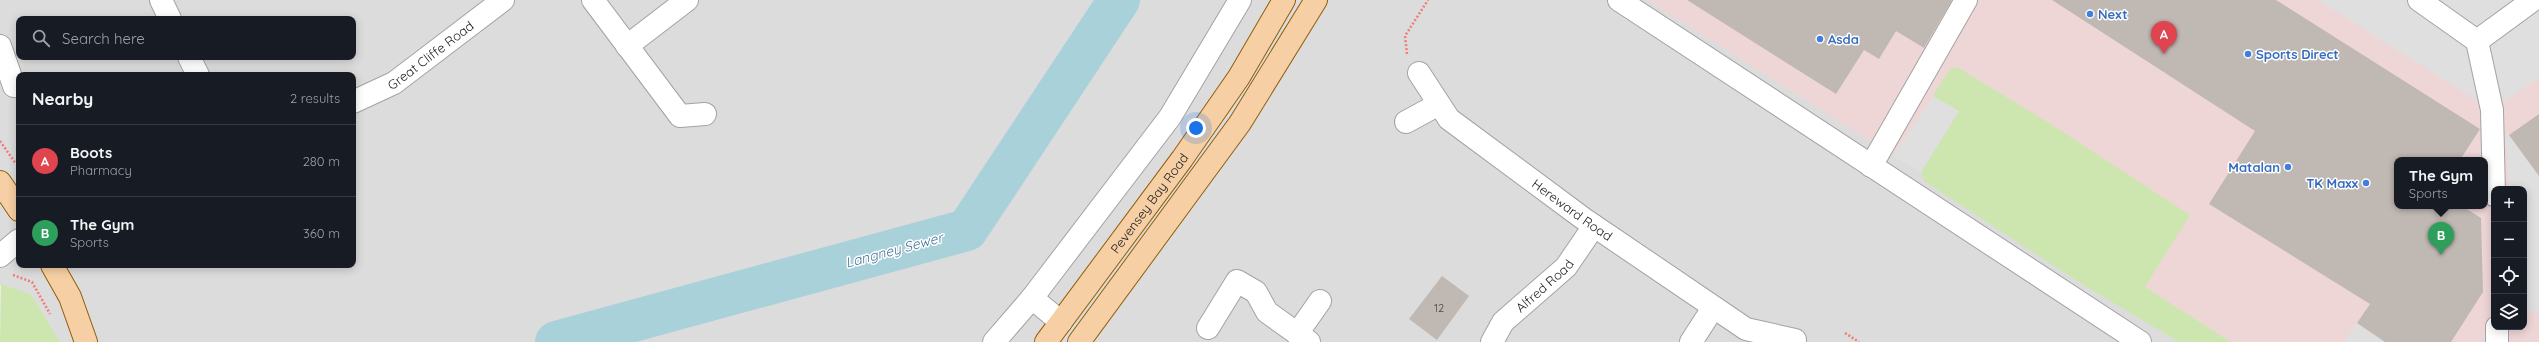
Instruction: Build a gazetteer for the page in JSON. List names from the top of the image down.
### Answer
{
  "streets": {
    "main road": ["Pevensey Bay Road"],
    "street": ["Great Cliffe Road", "Hereward Road", "Alfred Road"]
  },
  "crossings": [
    ["Hereward Road", "Alfred Road"]
  ],
  "water": ["Langney Sewer"],
  "places": [
    "Next",
    "Asda",
    "Sports Direct",
    "Matalan",
    "TK Maxx"
  ],
  "house_numbers": ["12"],
  "page": {
    "search": "Search here",
    "pins": ["A", "B"],
    "heading": ["Nearby", "2 results"],
    "list": [
      {
        "mark": "A",
        "name": "Boots",
        "note": "Pharmacy",
        "value": "280 m"
      },
      {
        "mark": "B",
        "name": "The Gym",
        "note": "Sports",
        "value": "360 m"
      }
    ],
    "popup": ["The Gym", "Sports"],
    "map_buttons": ["+", "−"]
  }
}
